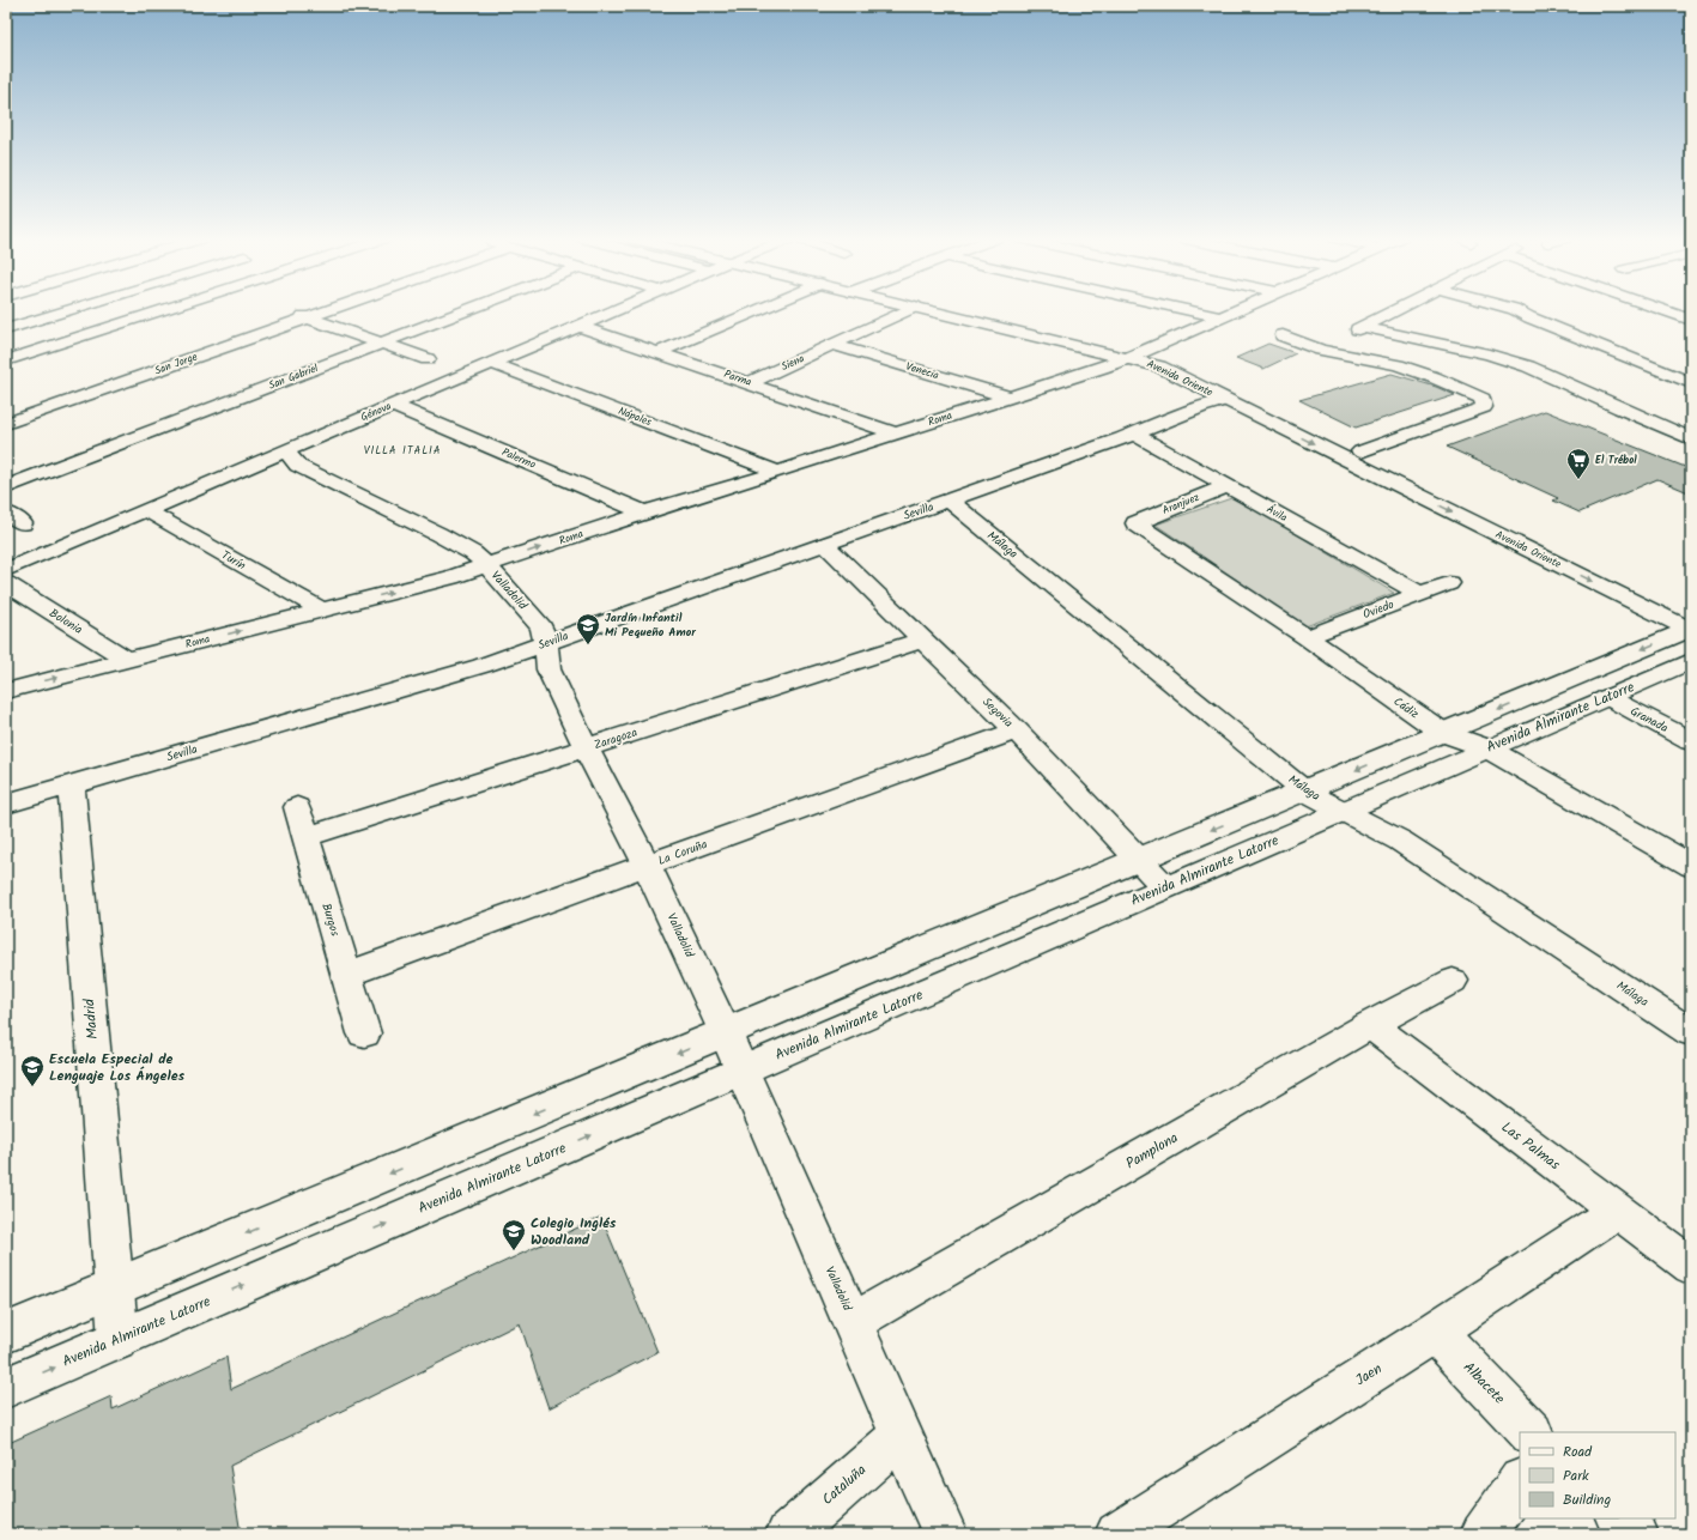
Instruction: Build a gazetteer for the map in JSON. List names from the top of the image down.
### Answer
{
  "streets": {
    "street": [
      "Siena",
      "San Jorge",
      "Venecia",
      "San Gabriel",
      "Parma",
      "Avenida Oriente",
      "Génova",
      "Nápoles",
      "Roma",
      "Palermo",
      "Aranjuez",
      "Sevilla",
      "Ávila",
      "Málaga",
      "Turín",
      "Valladolid",
      "Oviedo",
      "Bolonia",
      "Cádiz",
      "Segovia",
      "Avenida Almirante Latorre",
      "Granada",
      "Zaragoza",
      "La Coruña",
      "Burgos",
      "Madrid",
      "Las Palmas",
      "Pamplona",
      "Jaen",
      "Albacete",
      "Cataluña"
    ]
  },
  "crossings": [
    ["Siena", "Venecia"],
    ["Siena", "Parma"],
    ["Venecia", "Roma"],
    ["Parma", "Génova"],
    ["Parma", "Roma"],
    ["Avenida Oriente", "Roma"],
    ["Avenida Oriente", "Sevilla"],
    ["Génova", "Nápoles"],
    ["Génova", "Palermo"],
    ["Génova", "Turín"],
    ["Génova", "Valladolid"],
    ["Nápoles", "Roma"],
    ["Roma", "Palermo"],
    ["Roma", "Turín"],
    ["Roma", "Valladolid"],
    ["Roma", "Bolonia"],
    ["Aranjuez", "Ávila"],
    ["Aranjuez", "Cádiz"],
    ["Sevilla", "Ávila"],
    ["Sevilla", "Málaga"],
    ["Sevilla", "Valladolid"],
    ["Sevilla", "Segovia"],
    ["Sevilla", "Madrid"],
    ["Ávila", "Oviedo"],
    ["Málaga", "Avenida Almirante Latorre"],
    ["Valladolid", "Avenida Almirante Latorre"],
    ["Valladolid", "Zaragoza"],
    ["Valladolid", "La Coruña"],
    ["Valladolid", "Pamplona"],
    ["Valladolid", "Cataluña"],
    ["Oviedo", "Cádiz"],
    ["Cádiz", "Avenida Almirante Latorre"],
    ["Segovia", "Avenida Almirante Latorre"],
    ["Segovia", "Zaragoza"],
    ["Segovia", "La Coruña"],
    ["Avenida Almirante Latorre", "Granada"],
    ["Avenida Almirante Latorre", "Madrid"],
    ["Zaragoza", "Burgos"],
    ["La Coruña", "Burgos"],
    ["Las Palmas", "Pamplona"],
    ["Las Palmas", "Jaen"],
    ["Jaen", "Albacete"]
  ],
  "one_way": ["Roma"],
  "districts": ["VILLA ITALIA"],
  "places": {
    "supermarket": ["El Trébol"],
    "school or university": ["Jardín Infantil Mi Pequeño Amor", "Escuela Especial de Lenguaje Los Ángeles", "Colegio Inglés Woodland"]
  },
  "legend": ["Road", "Park", "Building"]
}
